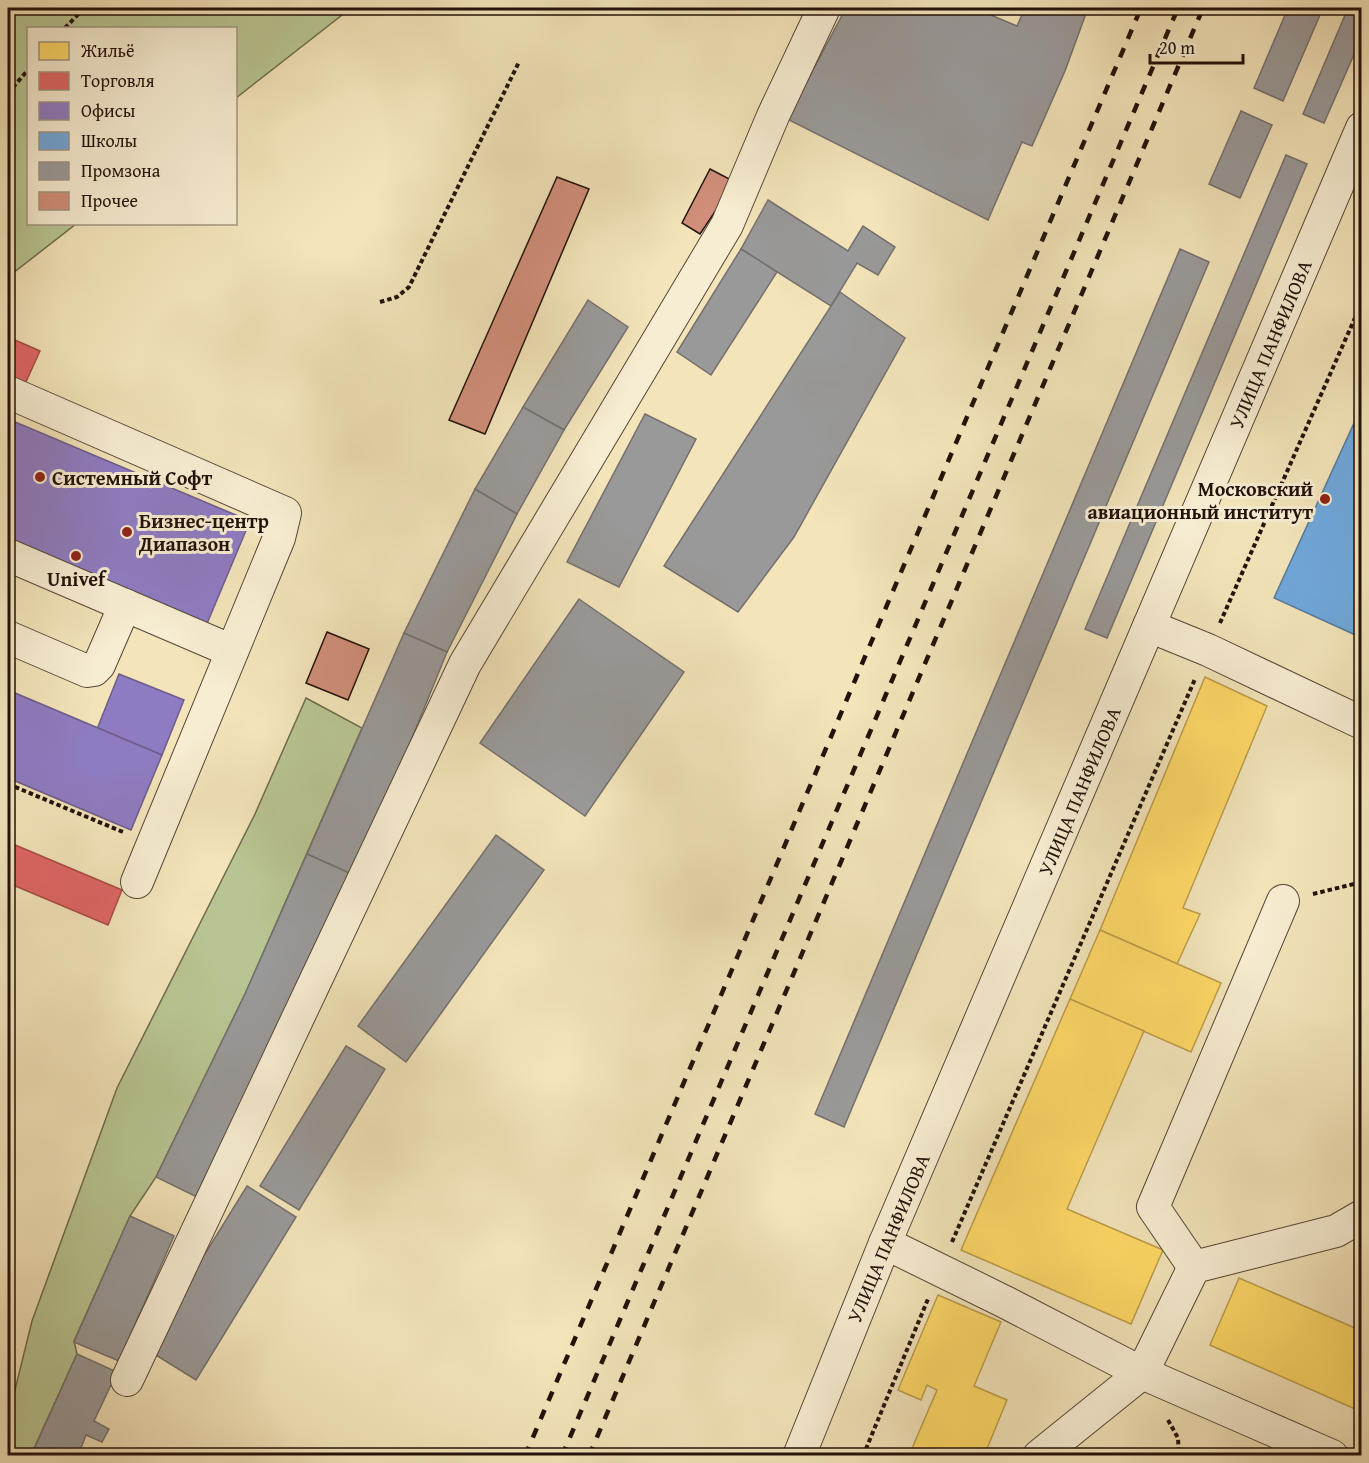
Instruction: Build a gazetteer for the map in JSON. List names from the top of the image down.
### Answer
{
  "streets": {
    "street": ["УЛИЦА ПАНФИЛОВА"]
  },
  "places": [
    "Системный Софт",
    "Московский авиационный институт",
    "Бизнес-центр Диапазон",
    "Univef"
  ],
  "legend": [
    "Жильё",
    "Торговля",
    "Офисы",
    "Школы",
    "Промзона",
    "Прочее"
  ],
  "scale_bar": "20 m"
}
